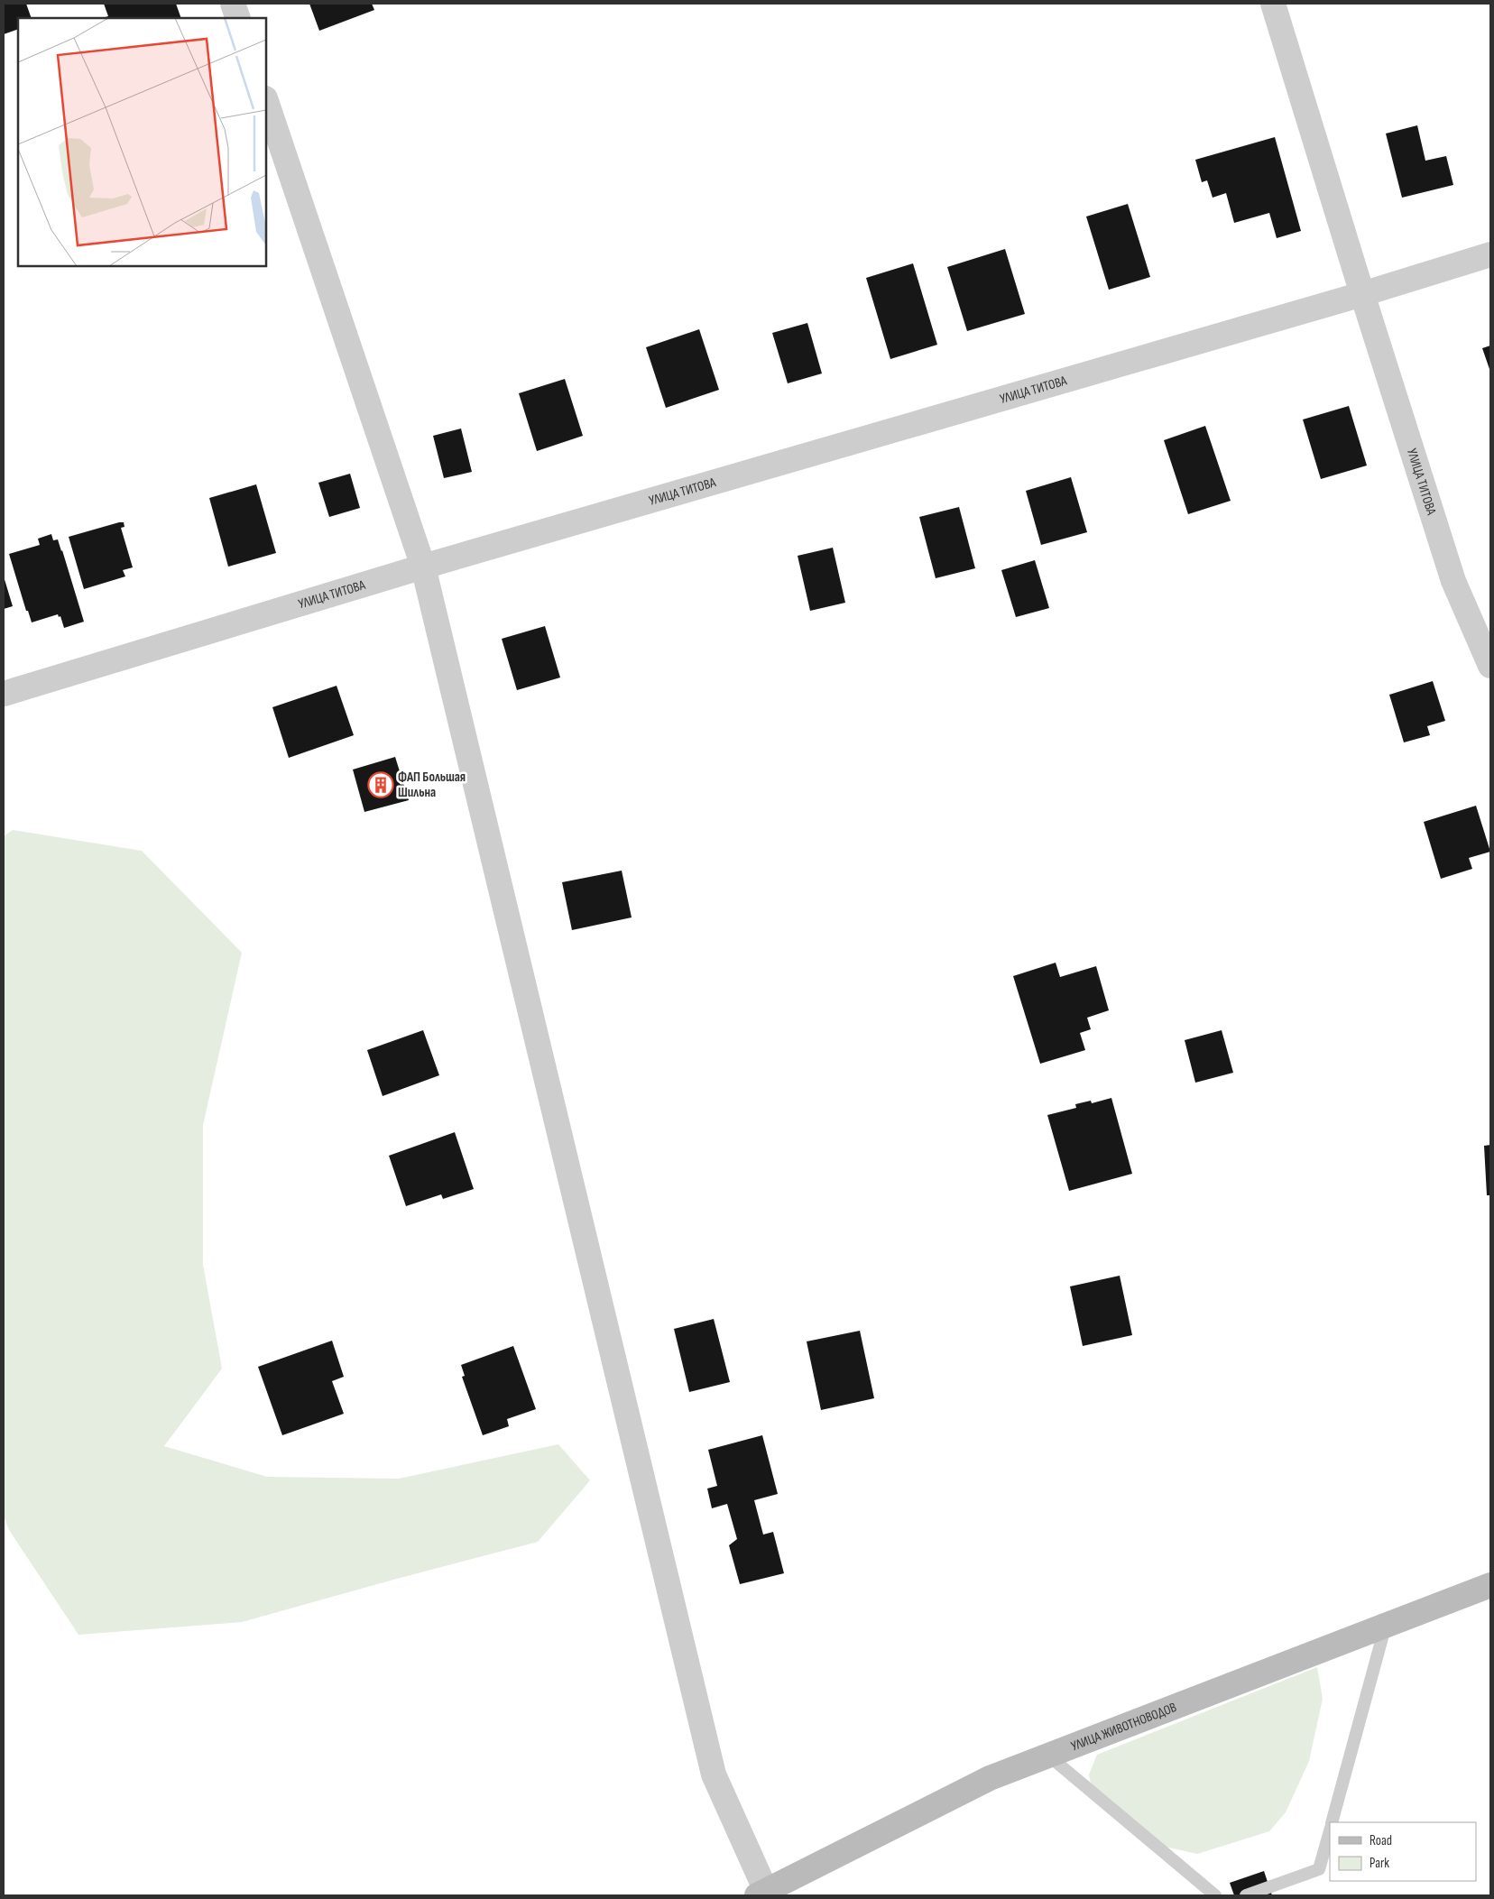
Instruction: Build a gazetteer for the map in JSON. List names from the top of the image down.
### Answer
{
  "streets": {
    "main road": ["УЛИЦА ЖИВОТНОВОДОВ"],
    "street": ["УЛИЦА ТИТОВА"]
  },
  "places": {
    "building": ["ФАП Большая Шильна"]
  },
  "legend": ["Road", "Park"]
}
